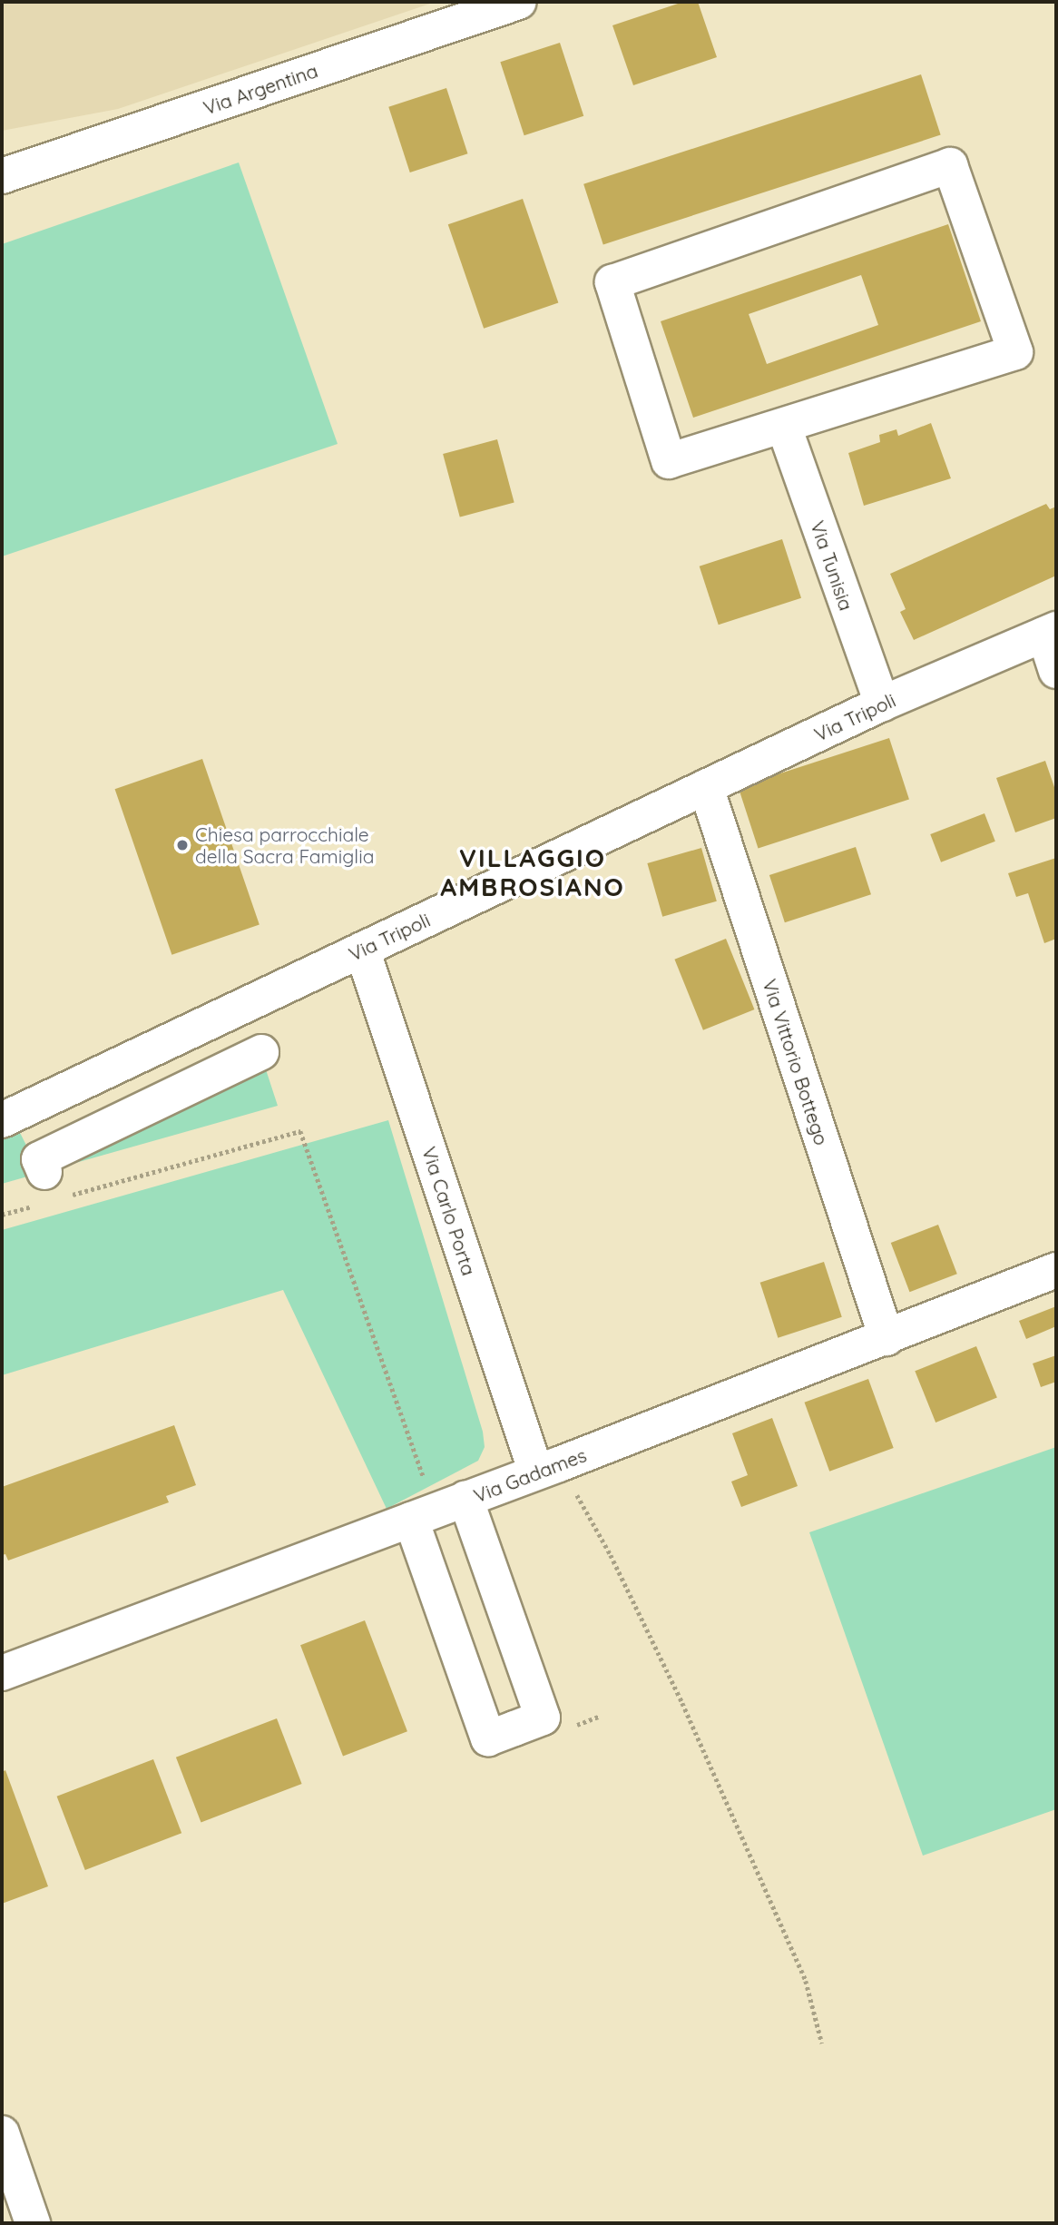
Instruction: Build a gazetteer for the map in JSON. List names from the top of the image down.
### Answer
{
  "streets": {
    "street": [
      "Via Argentina",
      "Via Tunisia",
      "Via Tripoli",
      "Via Vittorio Bottego",
      "Via Carlo Porta",
      "Via Gadames"
    ]
  },
  "crossings": [
    ["Via Tunisia", "Via Tripoli"],
    ["Via Tripoli", "Via Vittorio Bottego"],
    ["Via Tripoli", "Via Carlo Porta"],
    ["Via Vittorio Bottego", "Via Gadames"],
    ["Via Carlo Porta", "Via Gadames"]
  ],
  "districts": ["VILLAGGIO AMBROSIANO"],
  "places": ["Chiesa parrocchiale della Sacra Famiglia"]
}
